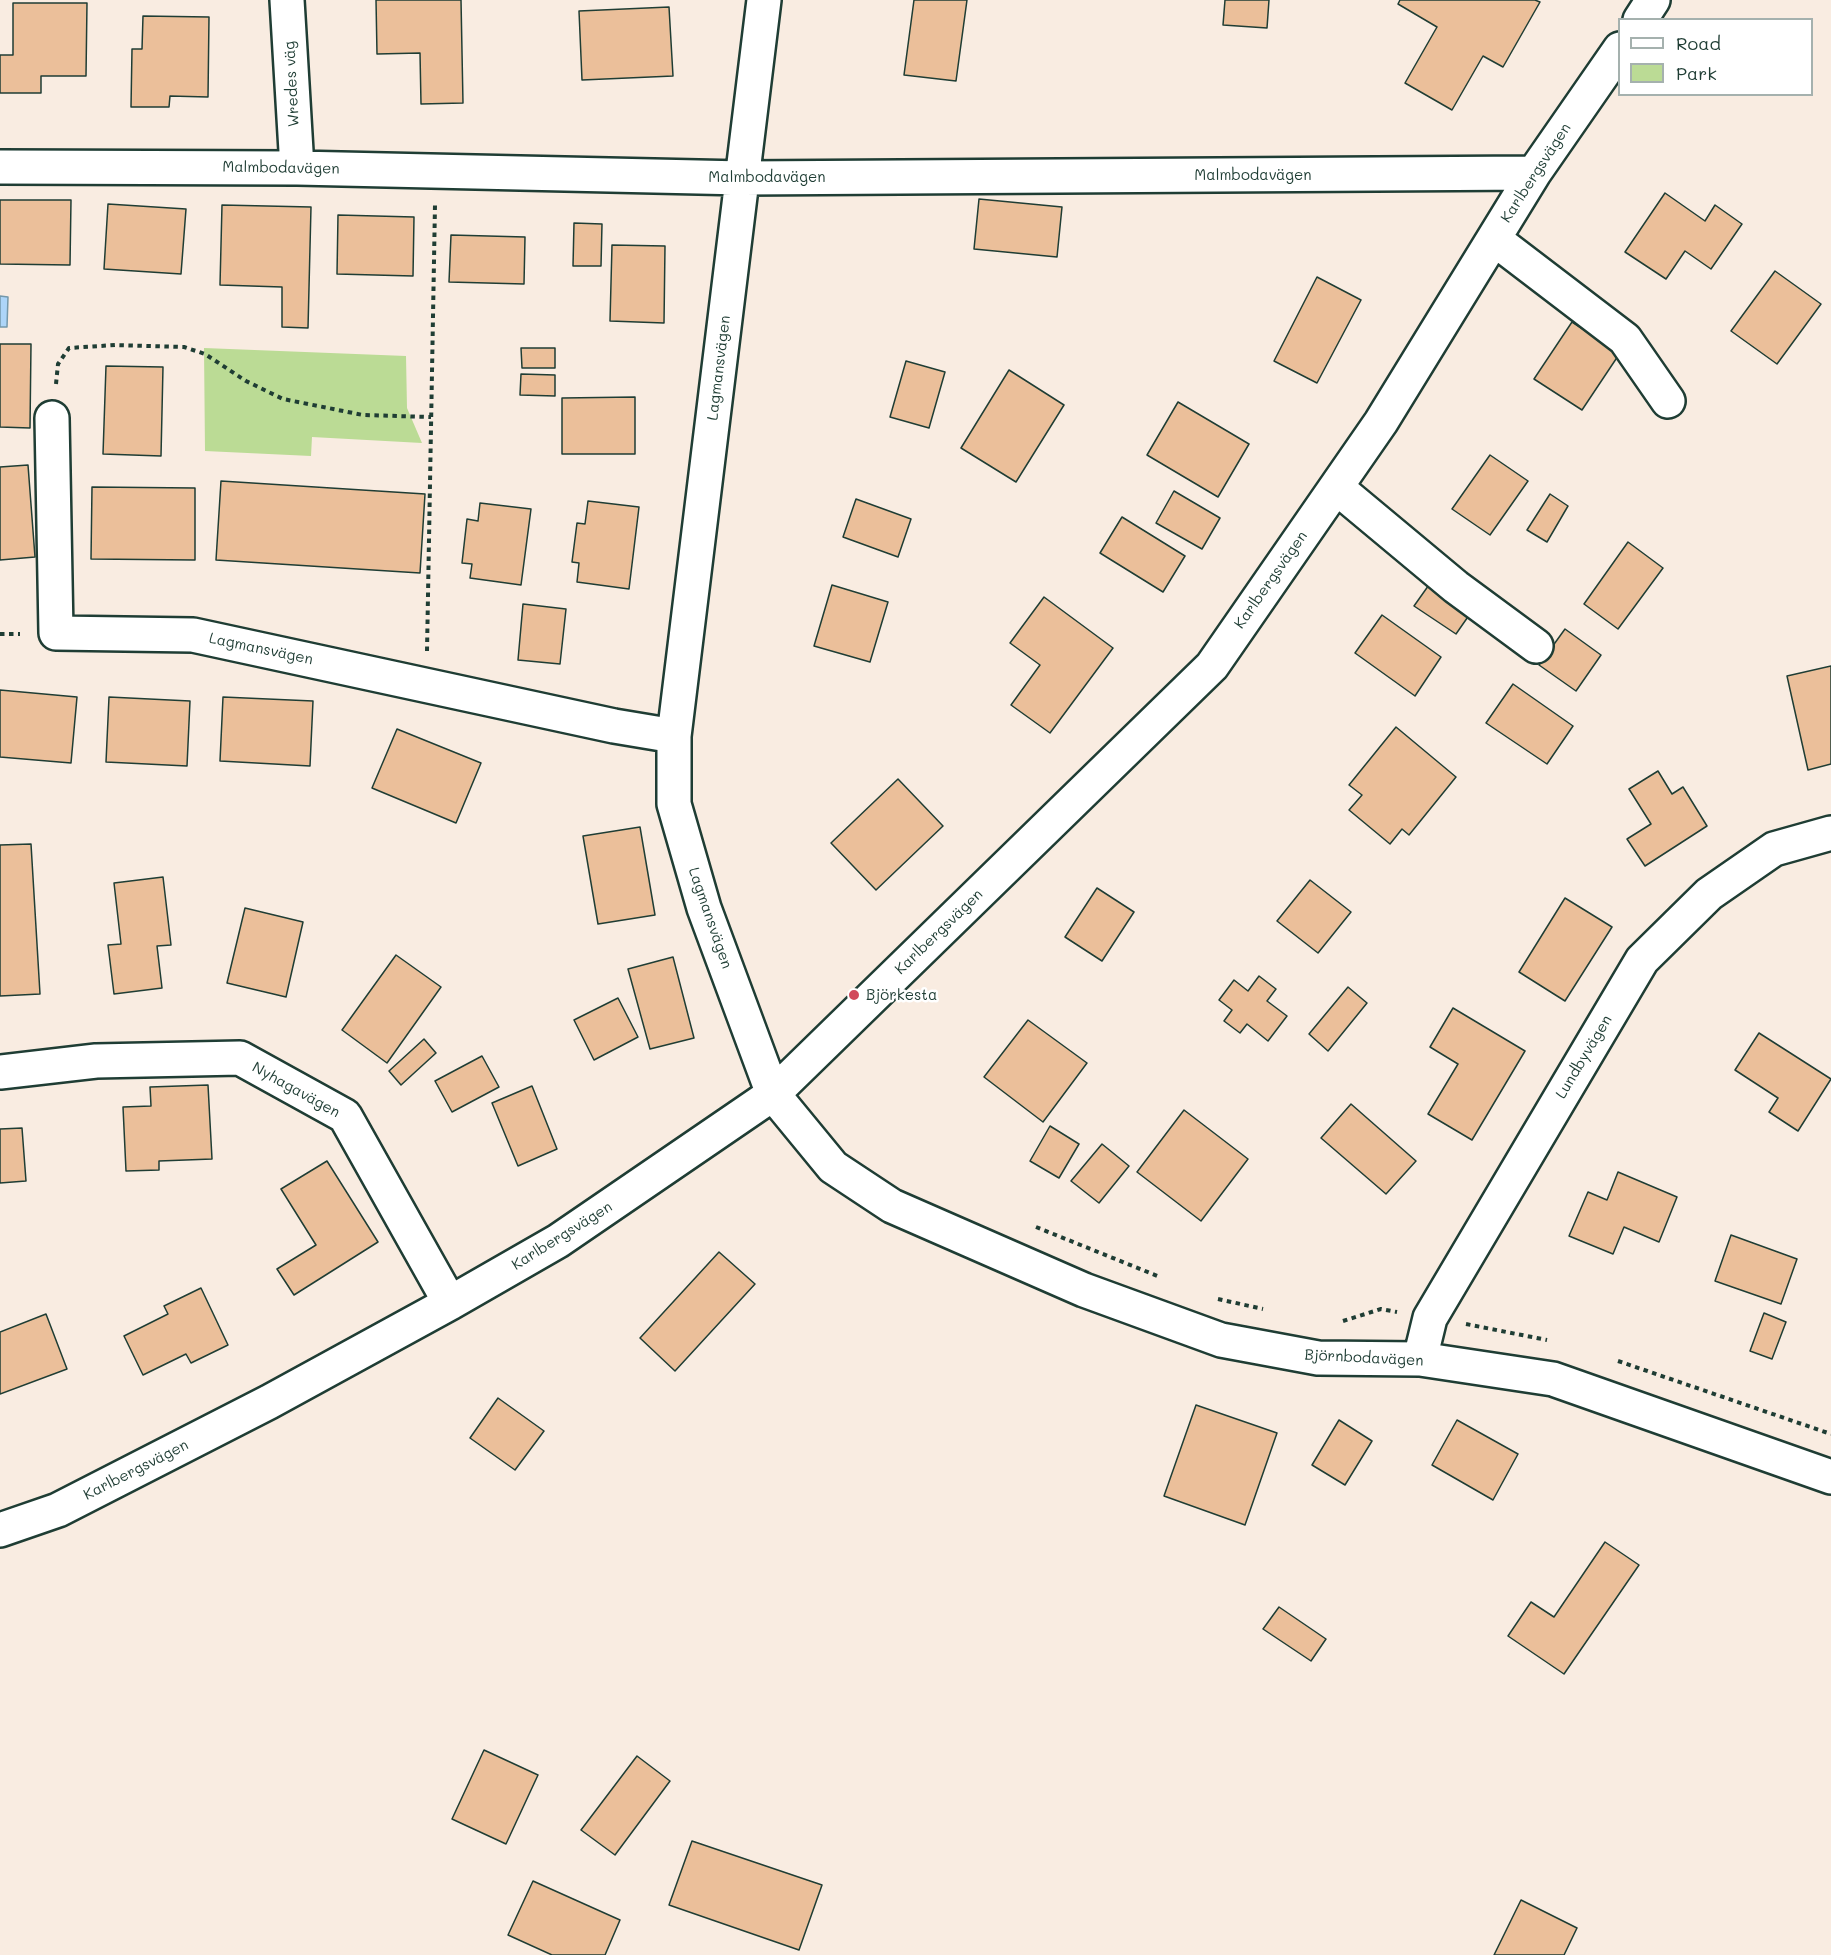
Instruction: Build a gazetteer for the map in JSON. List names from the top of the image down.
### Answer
{
  "streets": {
    "street": [
      "Wredes väg",
      "Malmbodavägen",
      "Karlbergsvägen",
      "Lagmansvägen",
      "Lundbyvägen",
      "Nyhagavägen",
      "Björnbodavägen"
    ]
  },
  "crossings": [
    ["Wredes väg", "Malmbodavägen"],
    ["Malmbodavägen", "Karlbergsvägen"],
    ["Malmbodavägen", "Lagmansvägen"],
    ["Karlbergsvägen", "Lagmansvägen"],
    ["Karlbergsvägen", "Nyhagavägen"],
    ["Karlbergsvägen", "Björnbodavägen"],
    ["Lagmansvägen", "Björnbodavägen"],
    ["Lundbyvägen", "Björnbodavägen"]
  ],
  "places": ["Björkesta"],
  "legend": ["Road", "Park"]
}
